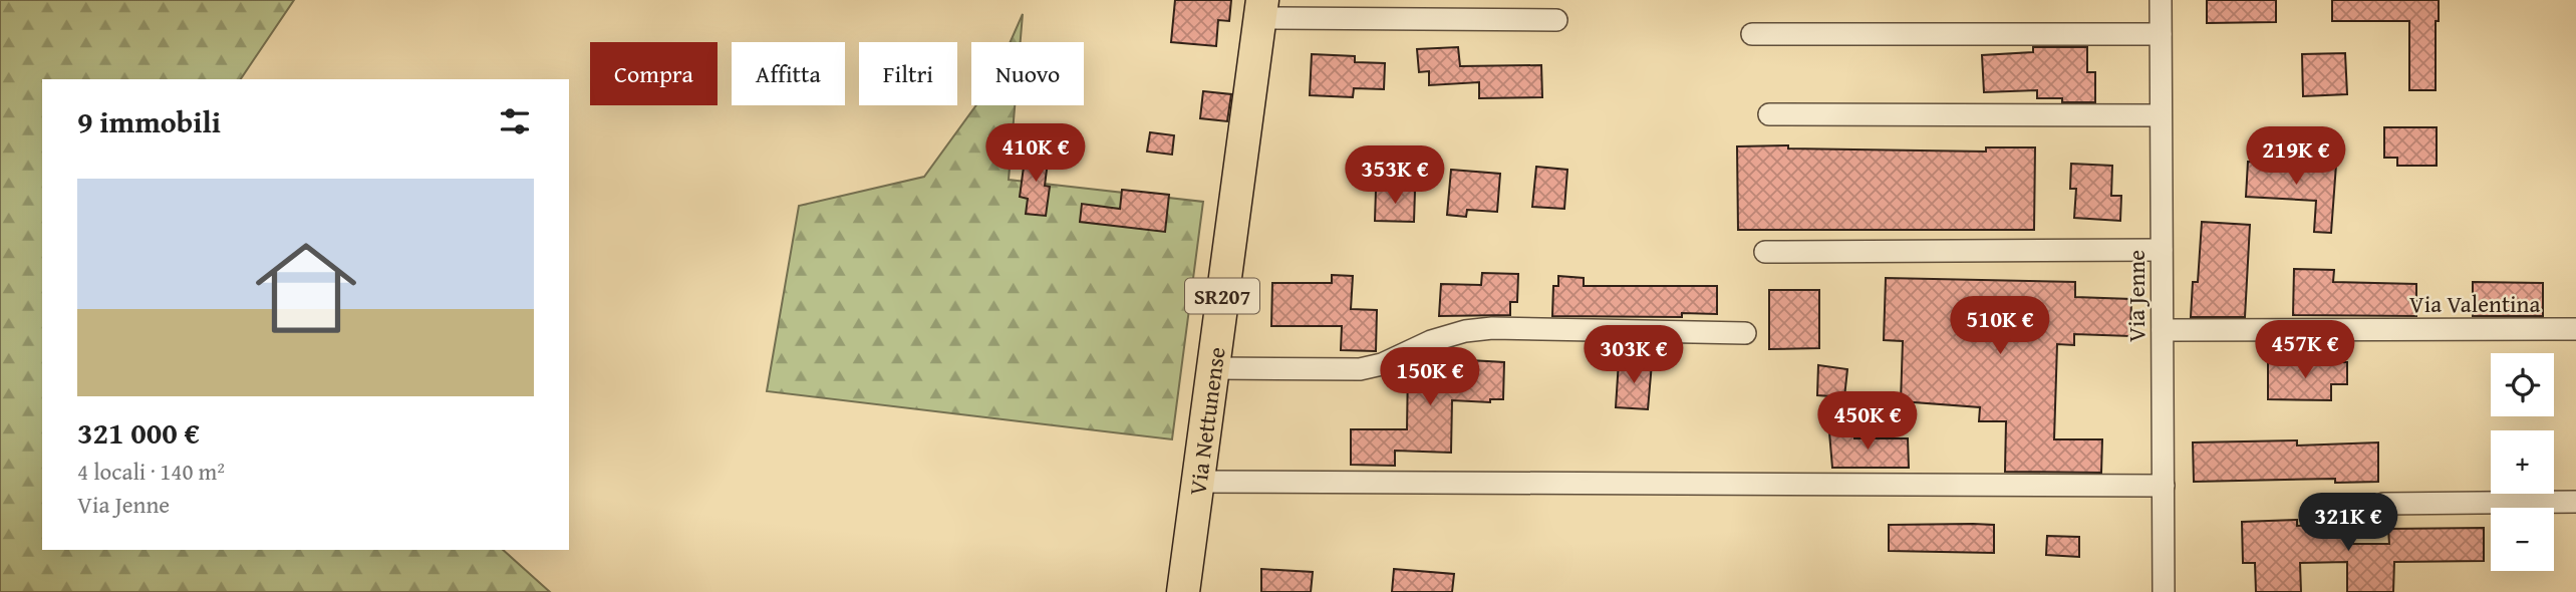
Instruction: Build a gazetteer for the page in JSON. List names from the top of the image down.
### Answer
{
  "streets": {
    "main road": ["SR207", "Via Nettunense"],
    "street": ["Via Jenne", "Via Valentina"]
  },
  "crossings": [
    ["Via Jenne", "Via Valentina"]
  ],
  "page": {
    "chip": [
      "Compra",
      "Affitta",
      "Filtri",
      "Nuovo"
    ],
    "heading": "9 immobili",
    "price": [
      "410K €",
      "219K €",
      "353K €",
      "510K €",
      "457K €",
      "303K €",
      "150K €",
      "450K €",
      "321K €"
    ],
    "list": [
      {
        "name": "321 000 €",
        "note": "4 locali · 140 m² · Via Jenne"
      }
    ],
    "map_buttons": ["+", "−"]
  }
}
